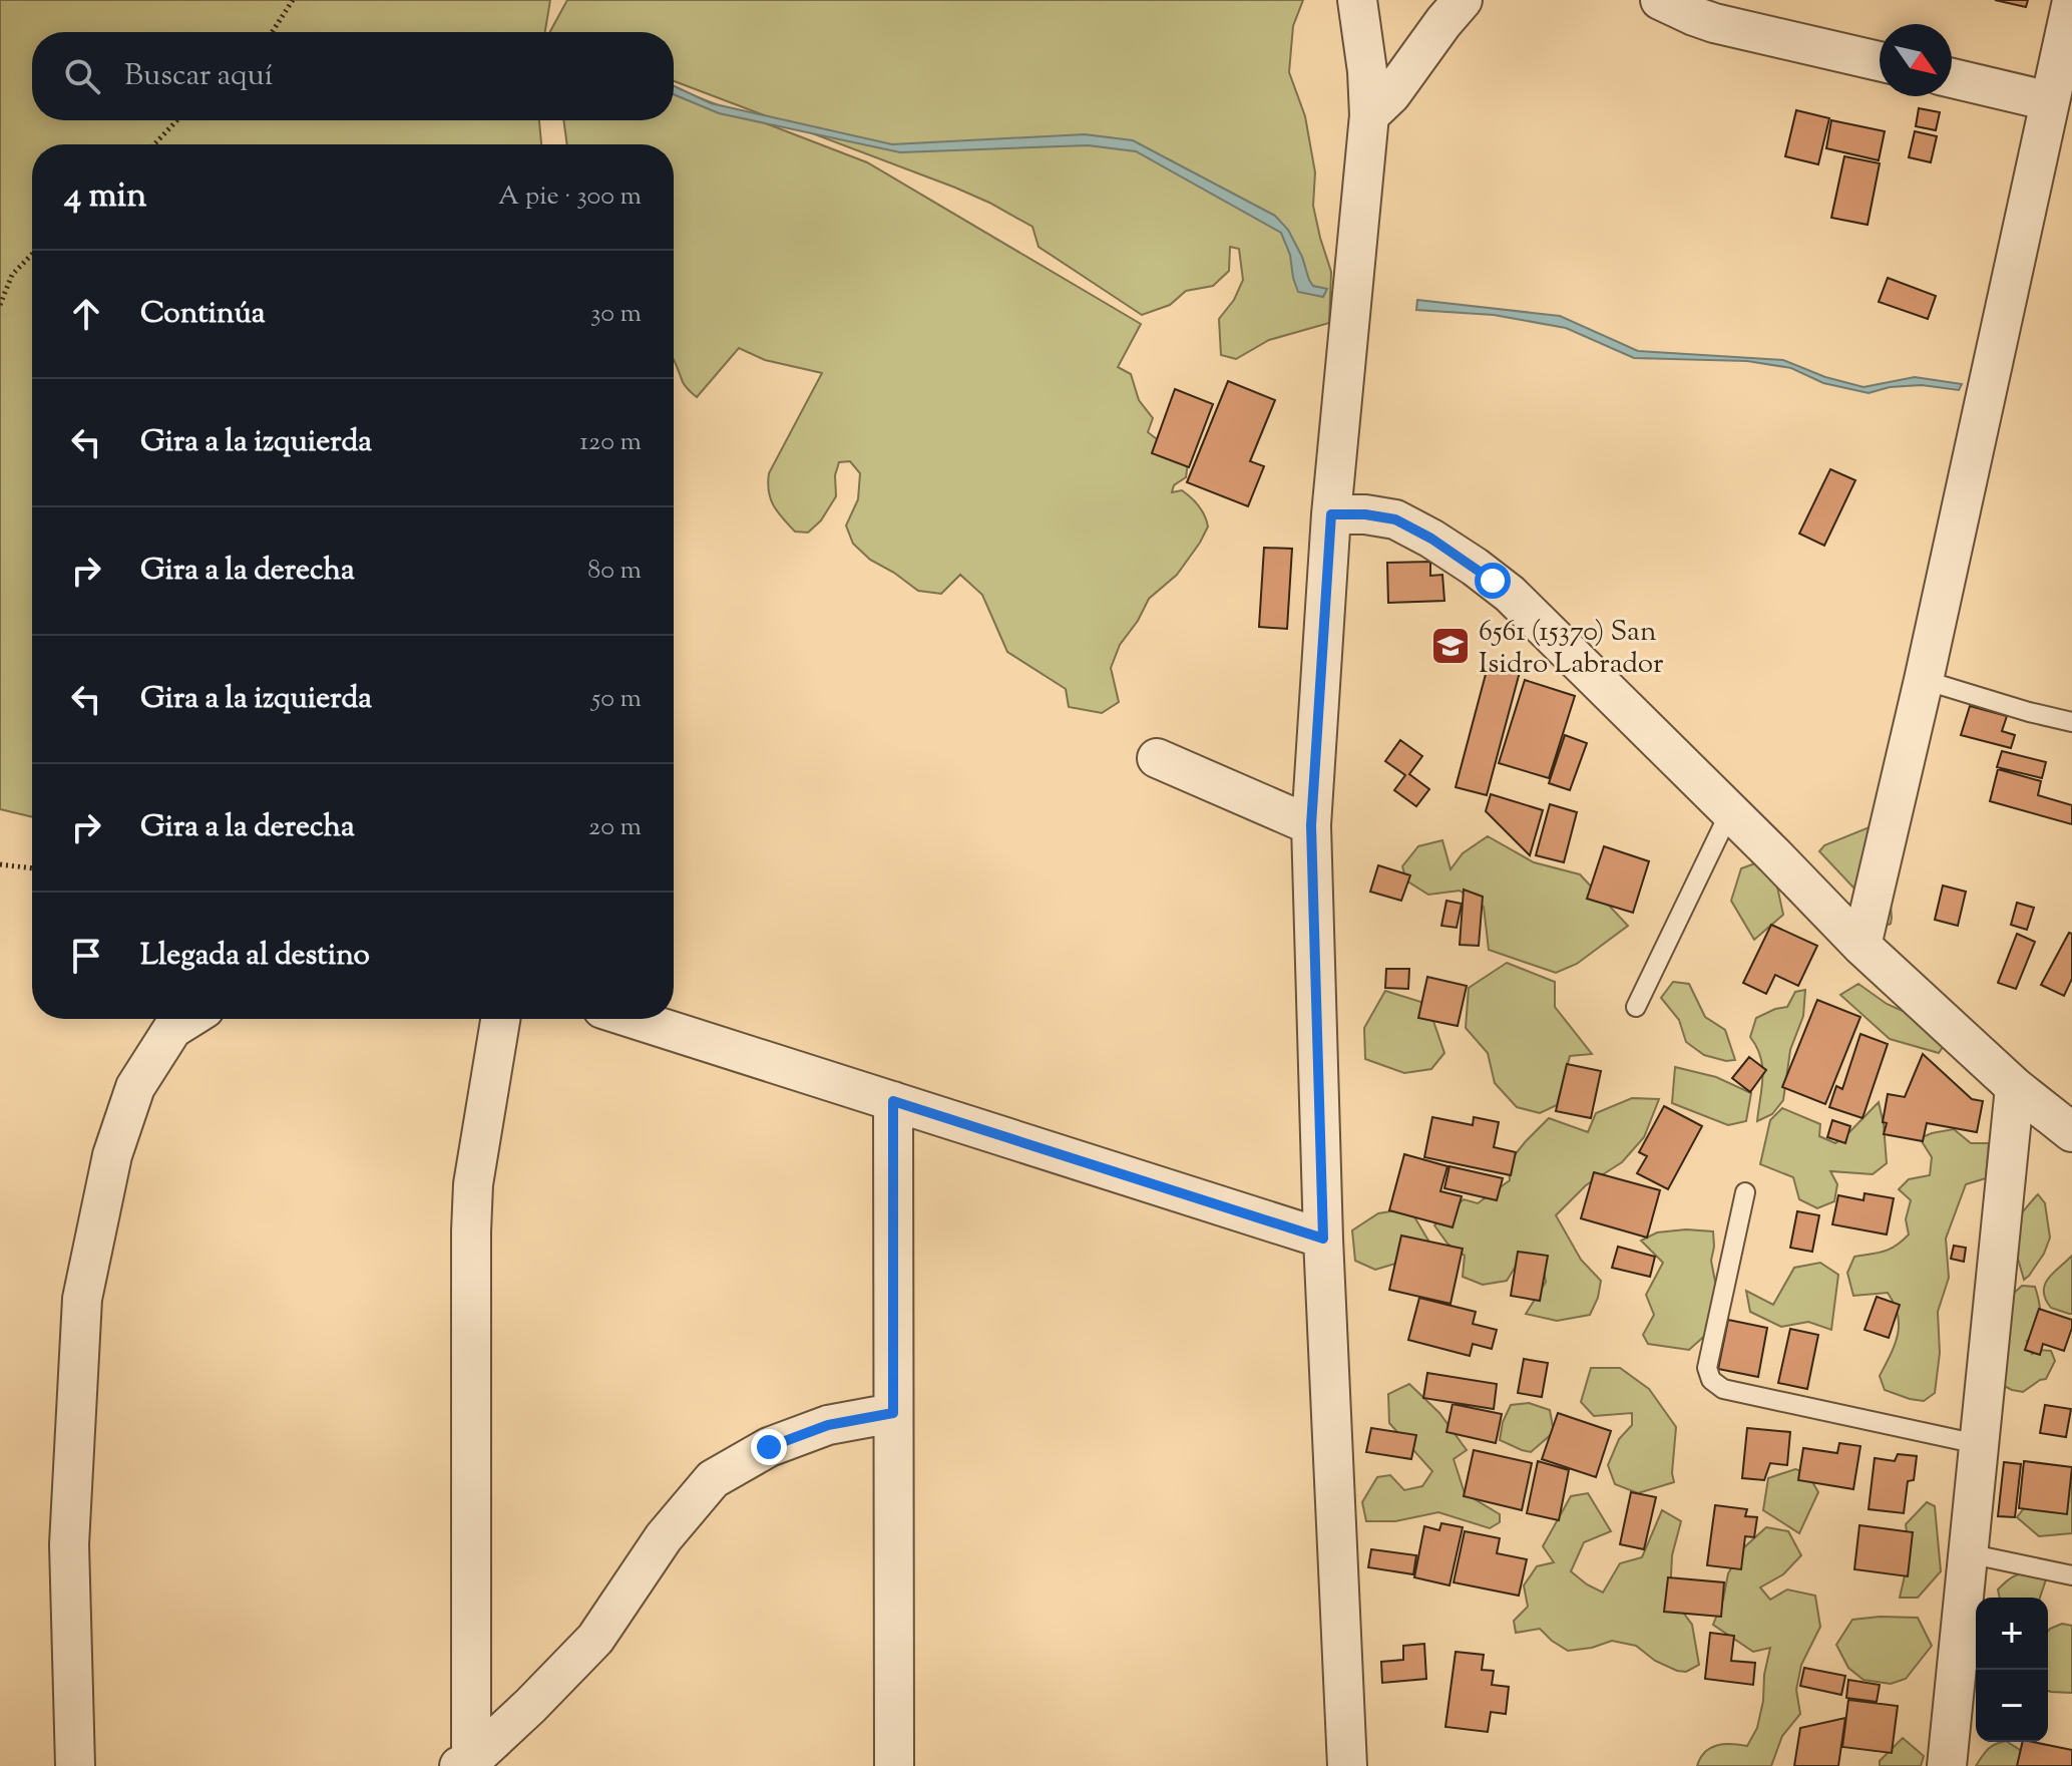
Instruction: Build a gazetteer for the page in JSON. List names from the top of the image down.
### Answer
{
  "places": {
    "school or university": ["6561 (15370) San Isidro Labrador"]
  },
  "north": "bottom right",
  "page": {
    "search": "Buscar aquí",
    "heading": ["4 min", "A pie · 300 m"],
    "list": [
      ["Continúa", "30 m"],
      ["Gira a la izquierda", "120 m"],
      ["Gira a la derecha", "80 m"],
      ["Gira a la izquierda", "50 m"],
      ["Gira a la derecha", "20 m"],
      "Llegada al destino"
    ],
    "map_buttons": ["+", "−"]
  }
}
